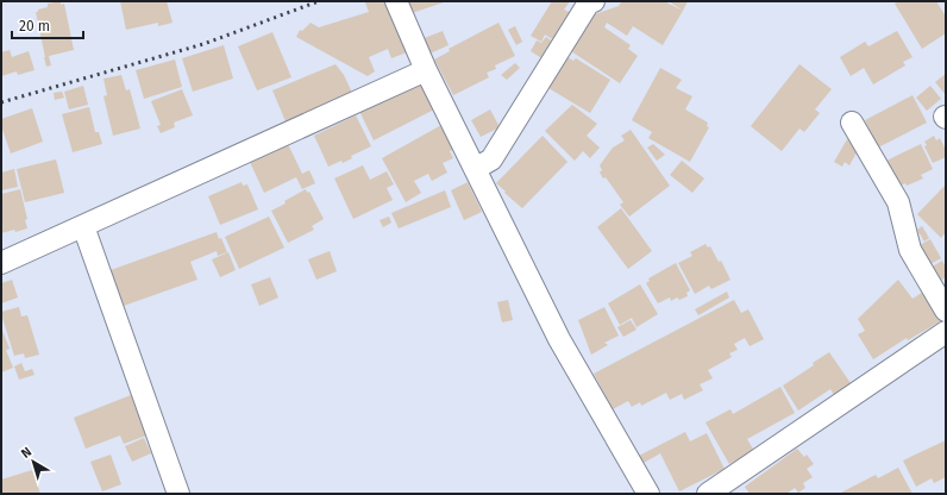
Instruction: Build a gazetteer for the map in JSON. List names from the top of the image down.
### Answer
{
  "scale_bar": "20 m",
  "north": "top left"
}
